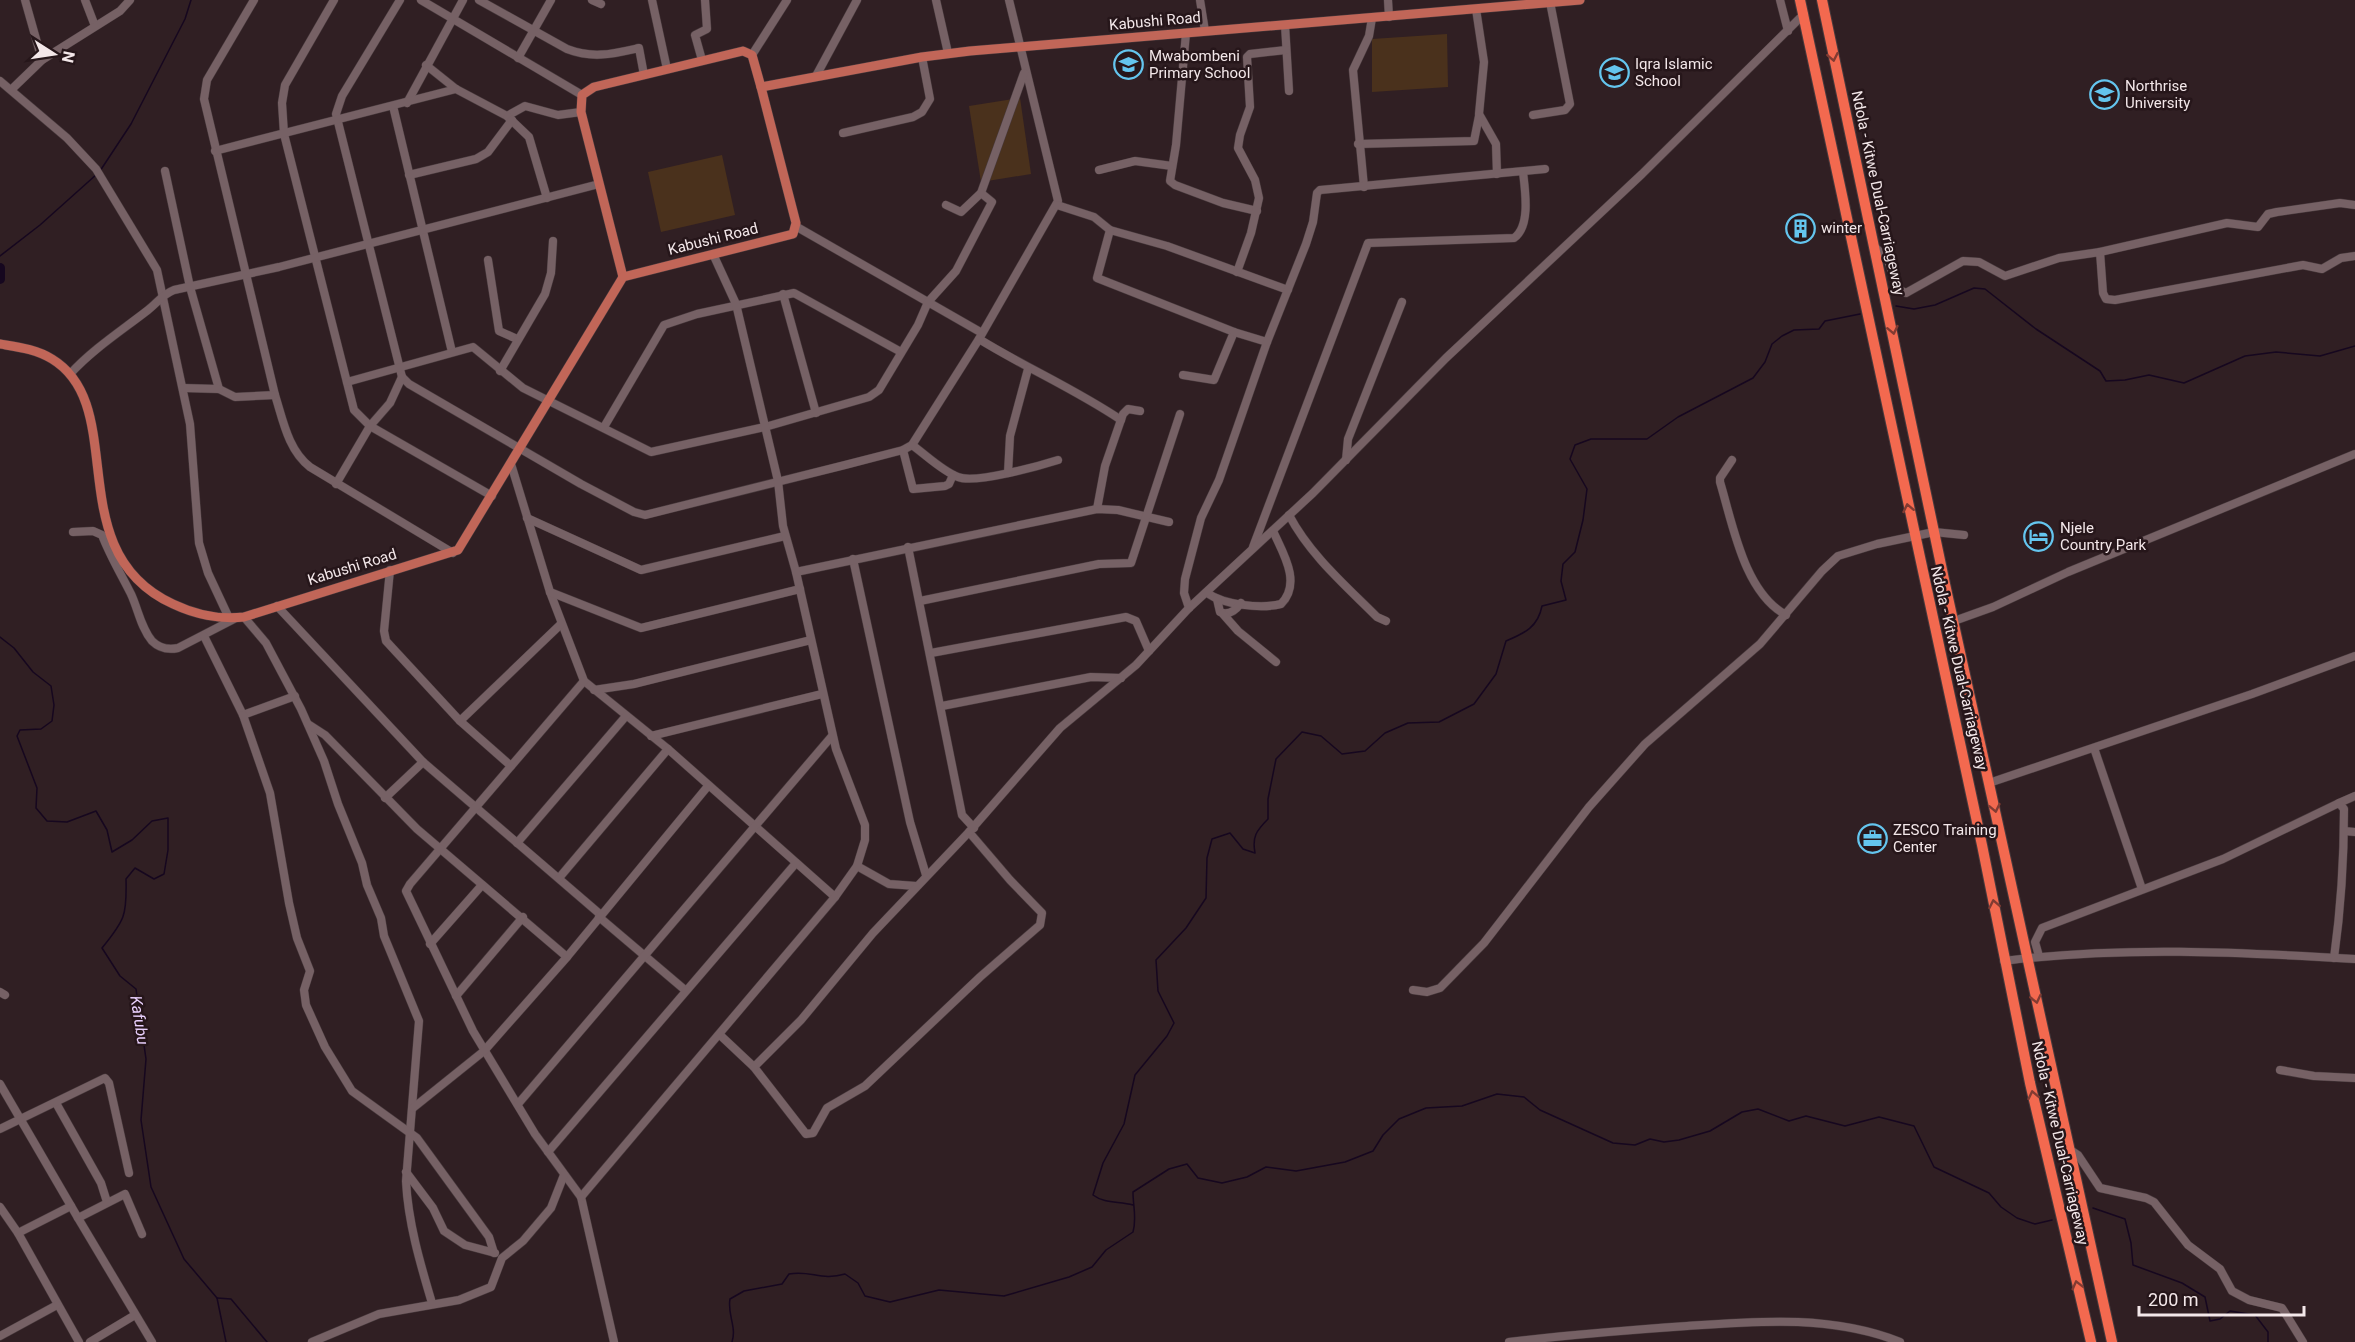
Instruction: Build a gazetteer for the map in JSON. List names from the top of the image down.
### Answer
{
  "streets": {
    "highway": ["Ndola - Kitwe Dual-Carriageway"],
    "main road": ["Kabushi Road"]
  },
  "water": ["Kafubu"],
  "places": {
    "school or university": ["Mwabombeni Primary School", "Iqra Islamic School", "Northrise University"],
    "building": ["winter"],
    "hotel": ["Njele Country Park"],
    "office": ["ZESCO Training Center"]
  },
  "scale_bar": "200 m",
  "north": "right"
}
